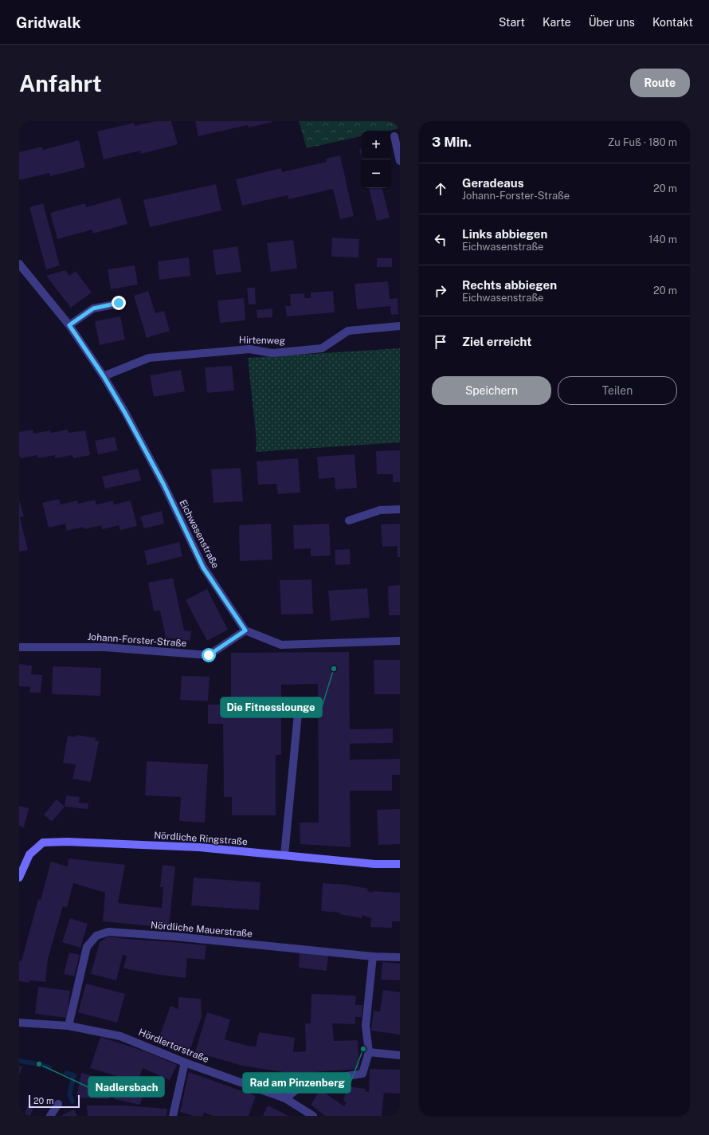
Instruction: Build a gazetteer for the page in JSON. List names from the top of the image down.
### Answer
{
  "streets": {
    "main road": ["Nördliche Ringstraße"],
    "street": [
      "Hirtenweg",
      "Eichwasenstraße",
      "Johann-Forster-Straße",
      "Nördliche Mauerstraße",
      "Hördlertorstraße"
    ]
  },
  "crossings": [
    ["Hirtenweg", "Eichwasenstraße"],
    ["Eichwasenstraße", "Johann-Forster-Straße"],
    ["Nördliche Mauerstraße", "Hördlertorstraße"]
  ],
  "places": ["Die Fitnesslounge", "Rad am Pinzenberg", "Nadlersbach"],
  "scale_bar": "20 m",
  "page": {
    "header": "Gridwalk",
    "nav": [
      "Start",
      "Karte",
      "Über uns",
      "Kontakt"
    ],
    "buttons": [
      "Route",
      ["Speichern", "Teilen"]
    ],
    "title": "Anfahrt",
    "heading": ["3 Min.", "Zu Fuß · 180 m"],
    "map_buttons": ["+", "−"],
    "list": [
      ["Geradeaus", "Johann-Forster-Straße", "20 m"],
      ["Links abbiegen", "Eichwasenstraße", "140 m"],
      ["Rechts abbiegen", "Eichwasenstraße", "20 m"],
      "Ziel erreicht"
    ],
    "scale": "20 m"
  }
}
